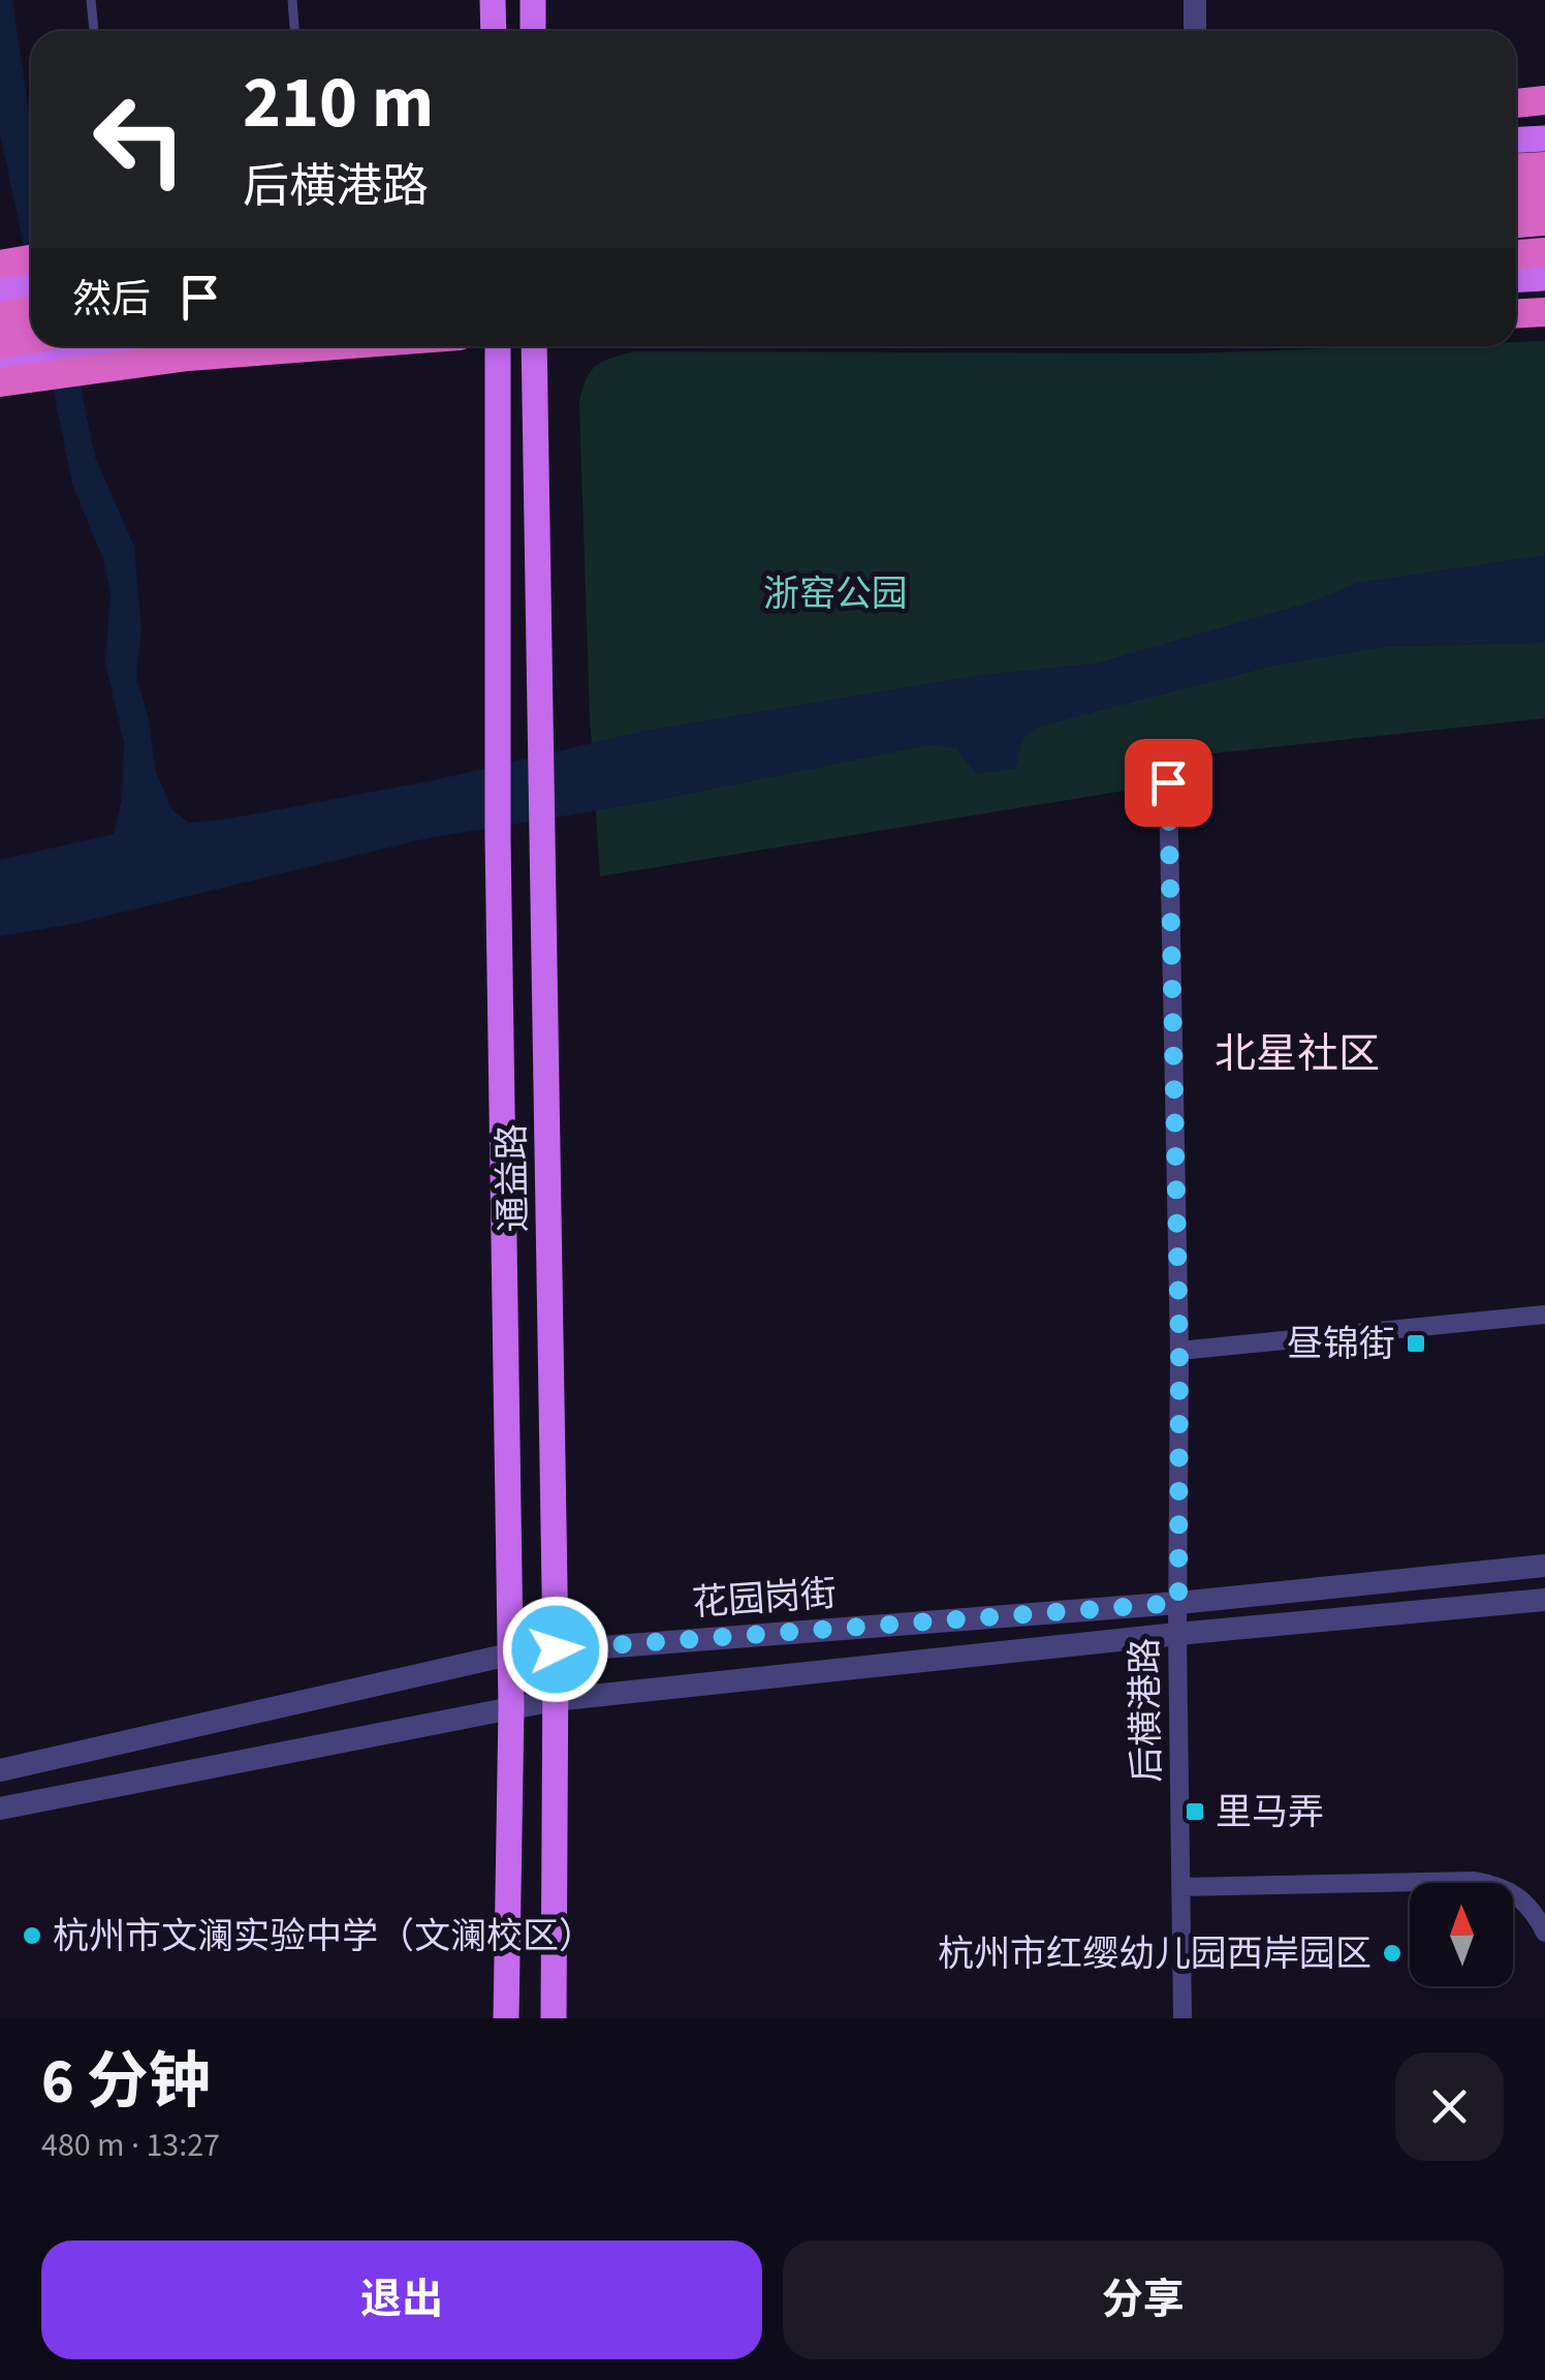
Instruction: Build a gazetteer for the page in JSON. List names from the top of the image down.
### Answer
{
  "streets": {
    "main road": ["通益路"],
    "street": ["花园岗街", "后横港路"]
  },
  "crossings": [
    ["通益路", "花园岗街"],
    ["花园岗街", "后横港路"]
  ],
  "districts": ["北星社区"],
  "parks": ["浙窑公园"],
  "places": {
    "transit": ["昼锦街", "里马弄"],
    "other": ["杭州市文澜实验中学（文澜校区）", "杭州市红缨幼儿园西岸园区"]
  },
  "north": "top",
  "page": {
    "turn": ["210 m", "后横港路"],
    "then": "然后",
    "heading": ["6 分钟", "480 m · 13:27"],
    "buttons": ["退出", "分享"]
  }
}
